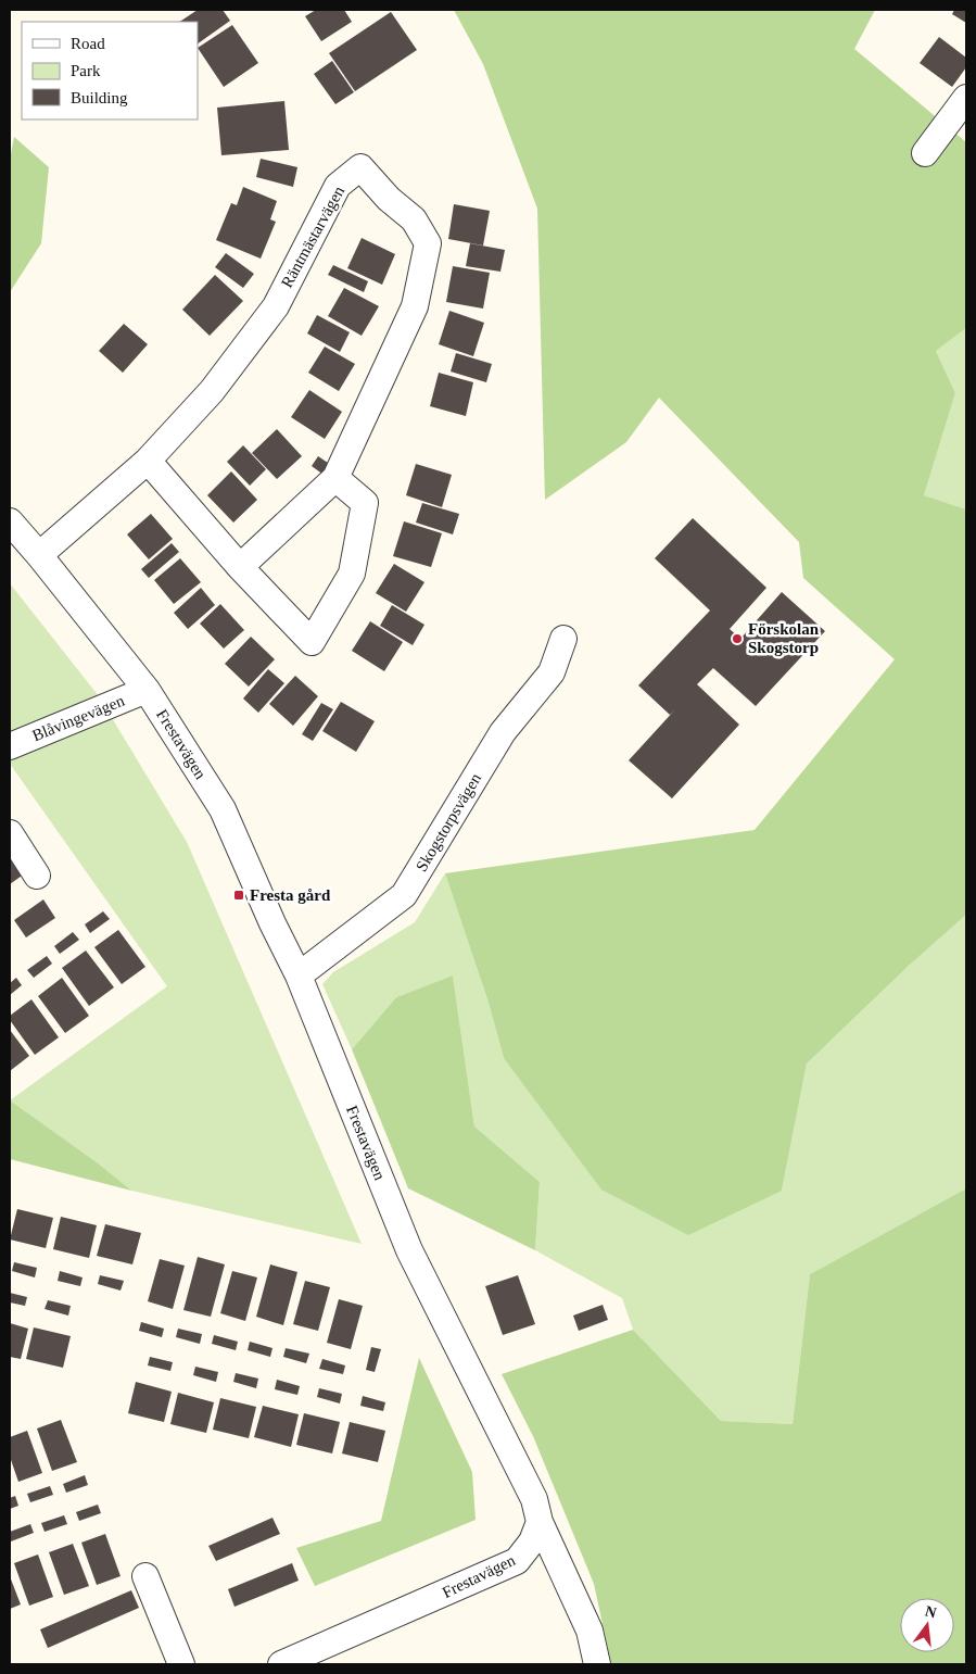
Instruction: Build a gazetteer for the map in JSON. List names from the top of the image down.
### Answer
{
  "streets": {
    "street": [
      "Räntmästarvägen",
      "Blåvingevägen",
      "Frestavägen",
      "Skogstorpsvägen"
    ]
  },
  "crossings": [
    ["Räntmästarvägen", "Frestavägen"],
    ["Blåvingevägen", "Frestavägen"],
    ["Frestavägen", "Skogstorpsvägen"]
  ],
  "places": {
    "other": ["Förskolan Skogstorp"],
    "transit": ["Fresta gård"]
  },
  "legend": ["Road", "Park", "Building"],
  "north": "top"
}
